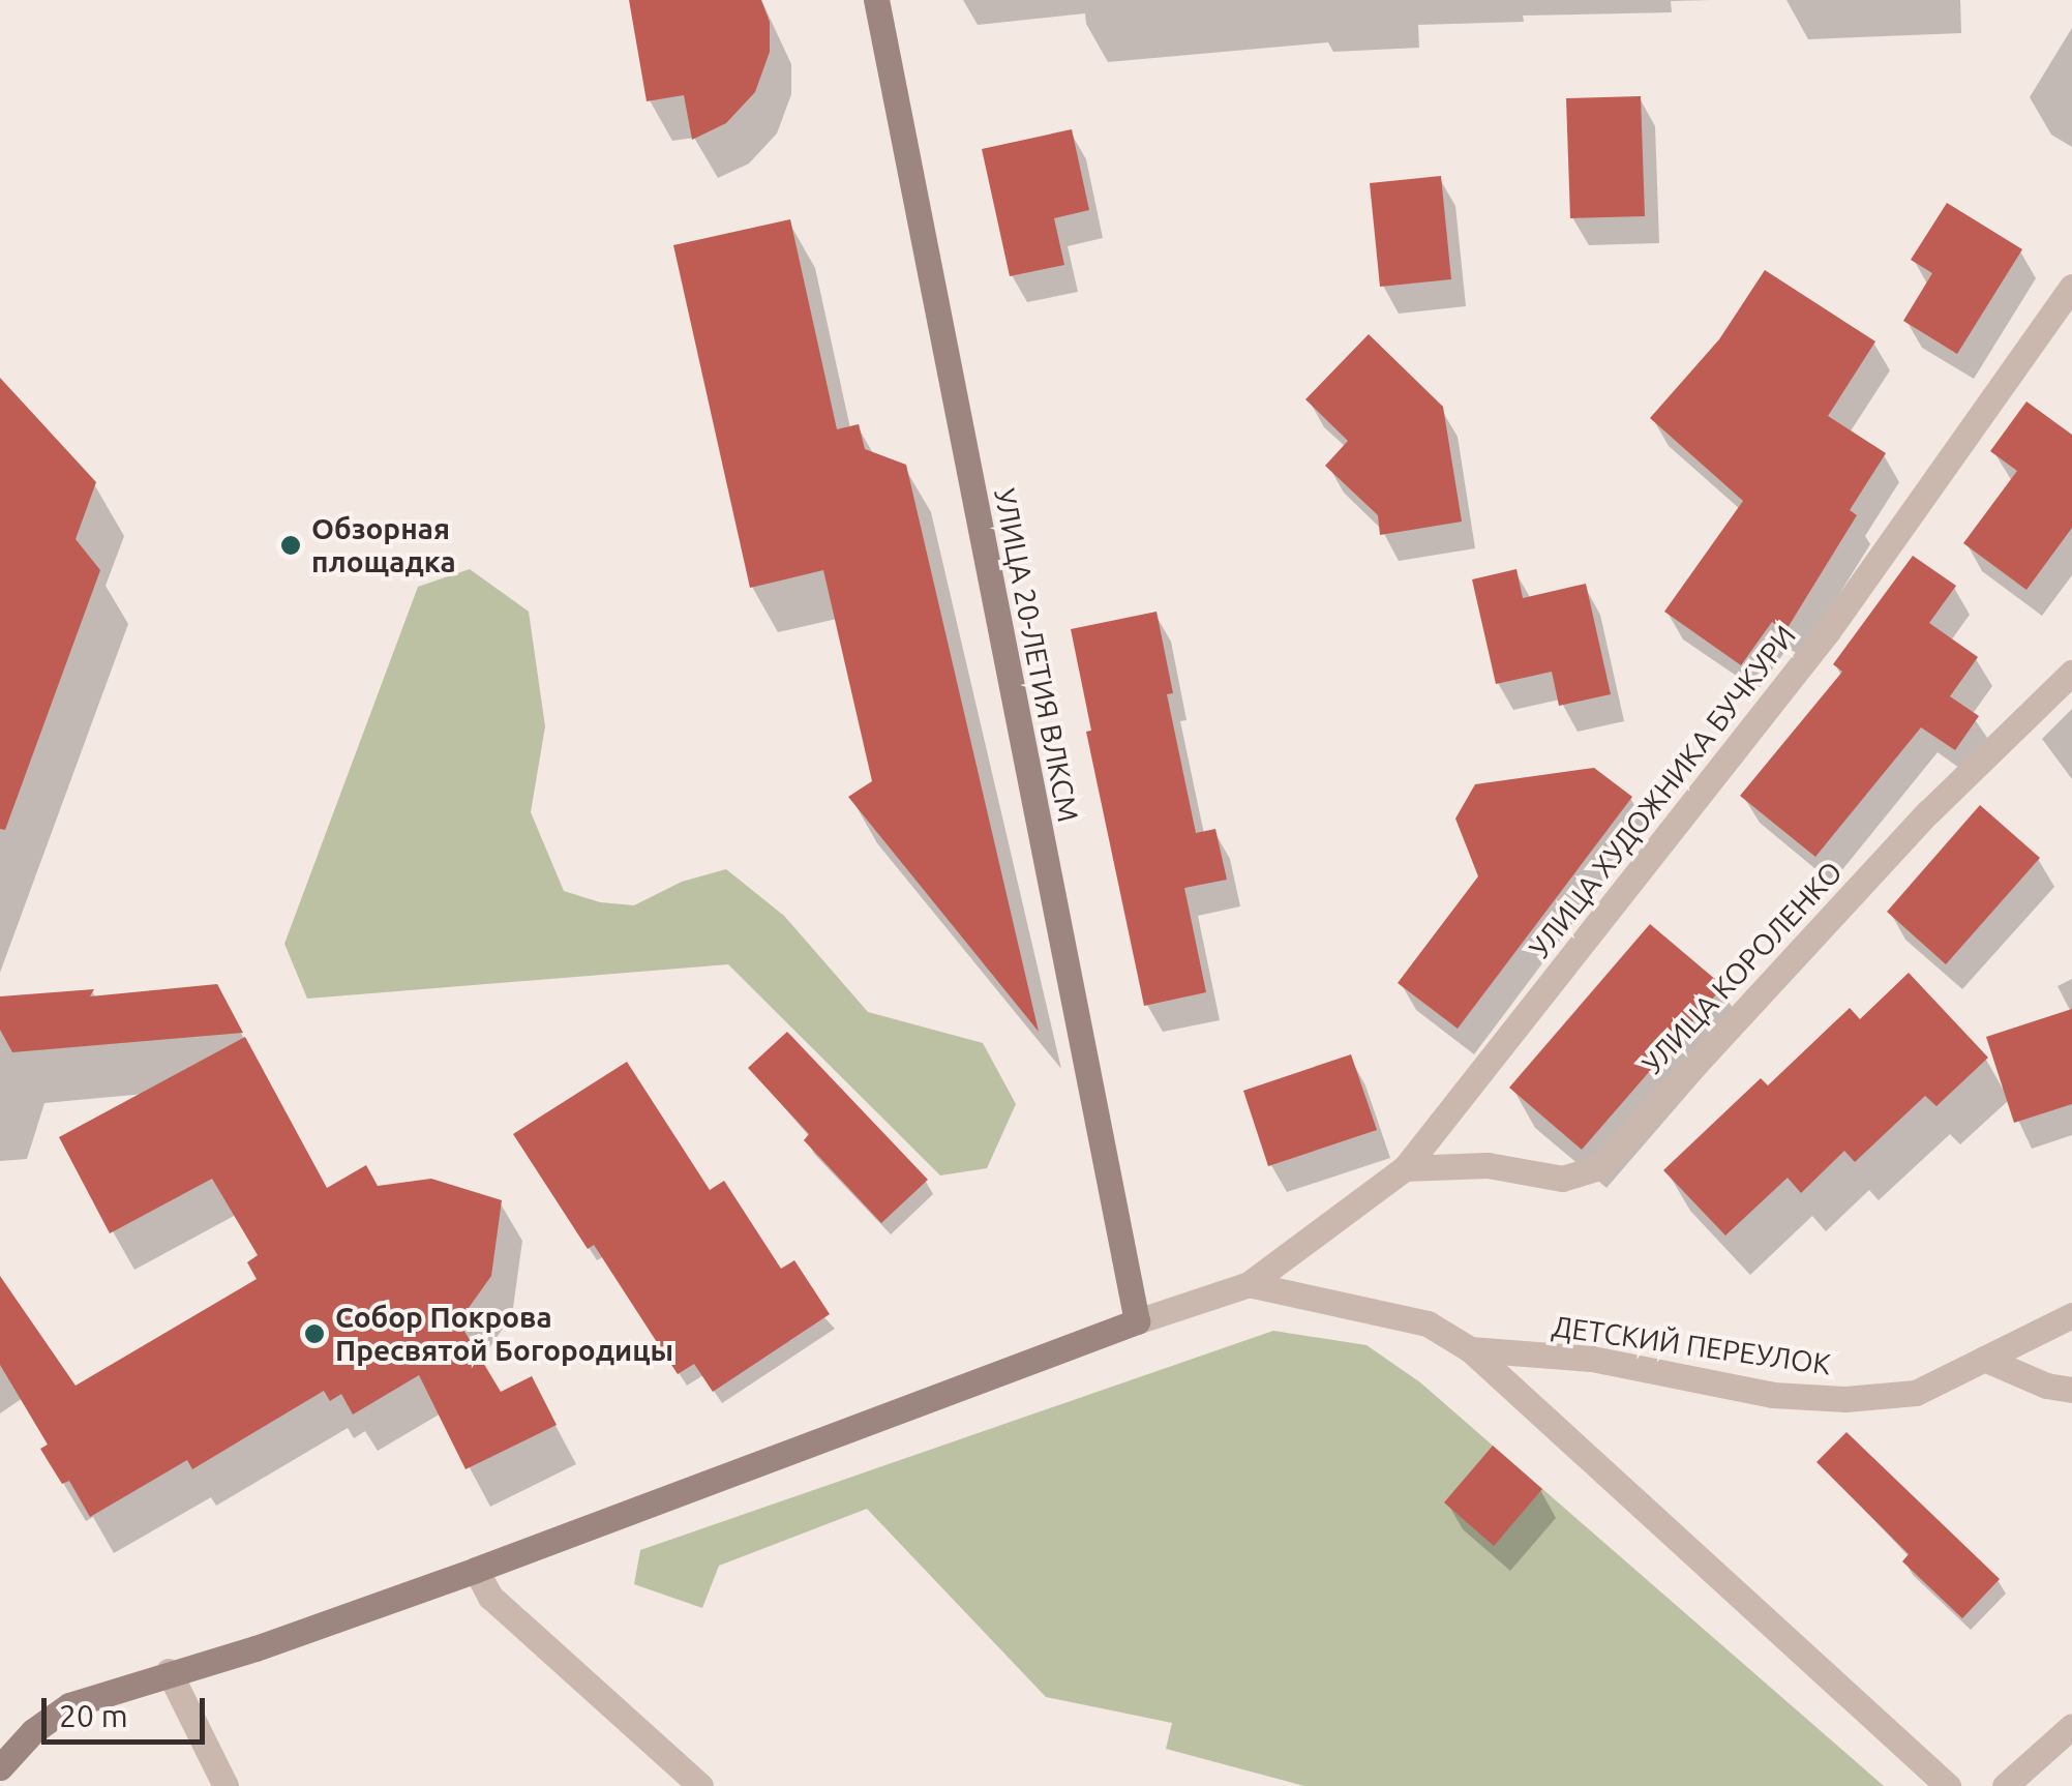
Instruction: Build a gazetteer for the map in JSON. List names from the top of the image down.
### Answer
{
  "streets": {
    "street": [
      "УЛИЦА 20-ЛЕТИЯ ВЛКСМ",
      "УЛИЦА ХУДОЖНИКА БУЧКУРИ",
      "УЛИЦА КОРОЛЕНКО",
      "ДЕТСКИЙ ПЕРЕУЛОК"
    ]
  },
  "crossings": [
    ["УЛИЦА ХУДОЖНИКА БУЧКУРИ", "УЛИЦА КОРОЛЕНКО"]
  ],
  "places": ["Обзорная площадка", "Собор Покрова Пресвятой Богородицы"],
  "scale_bar": "20 m"
}
